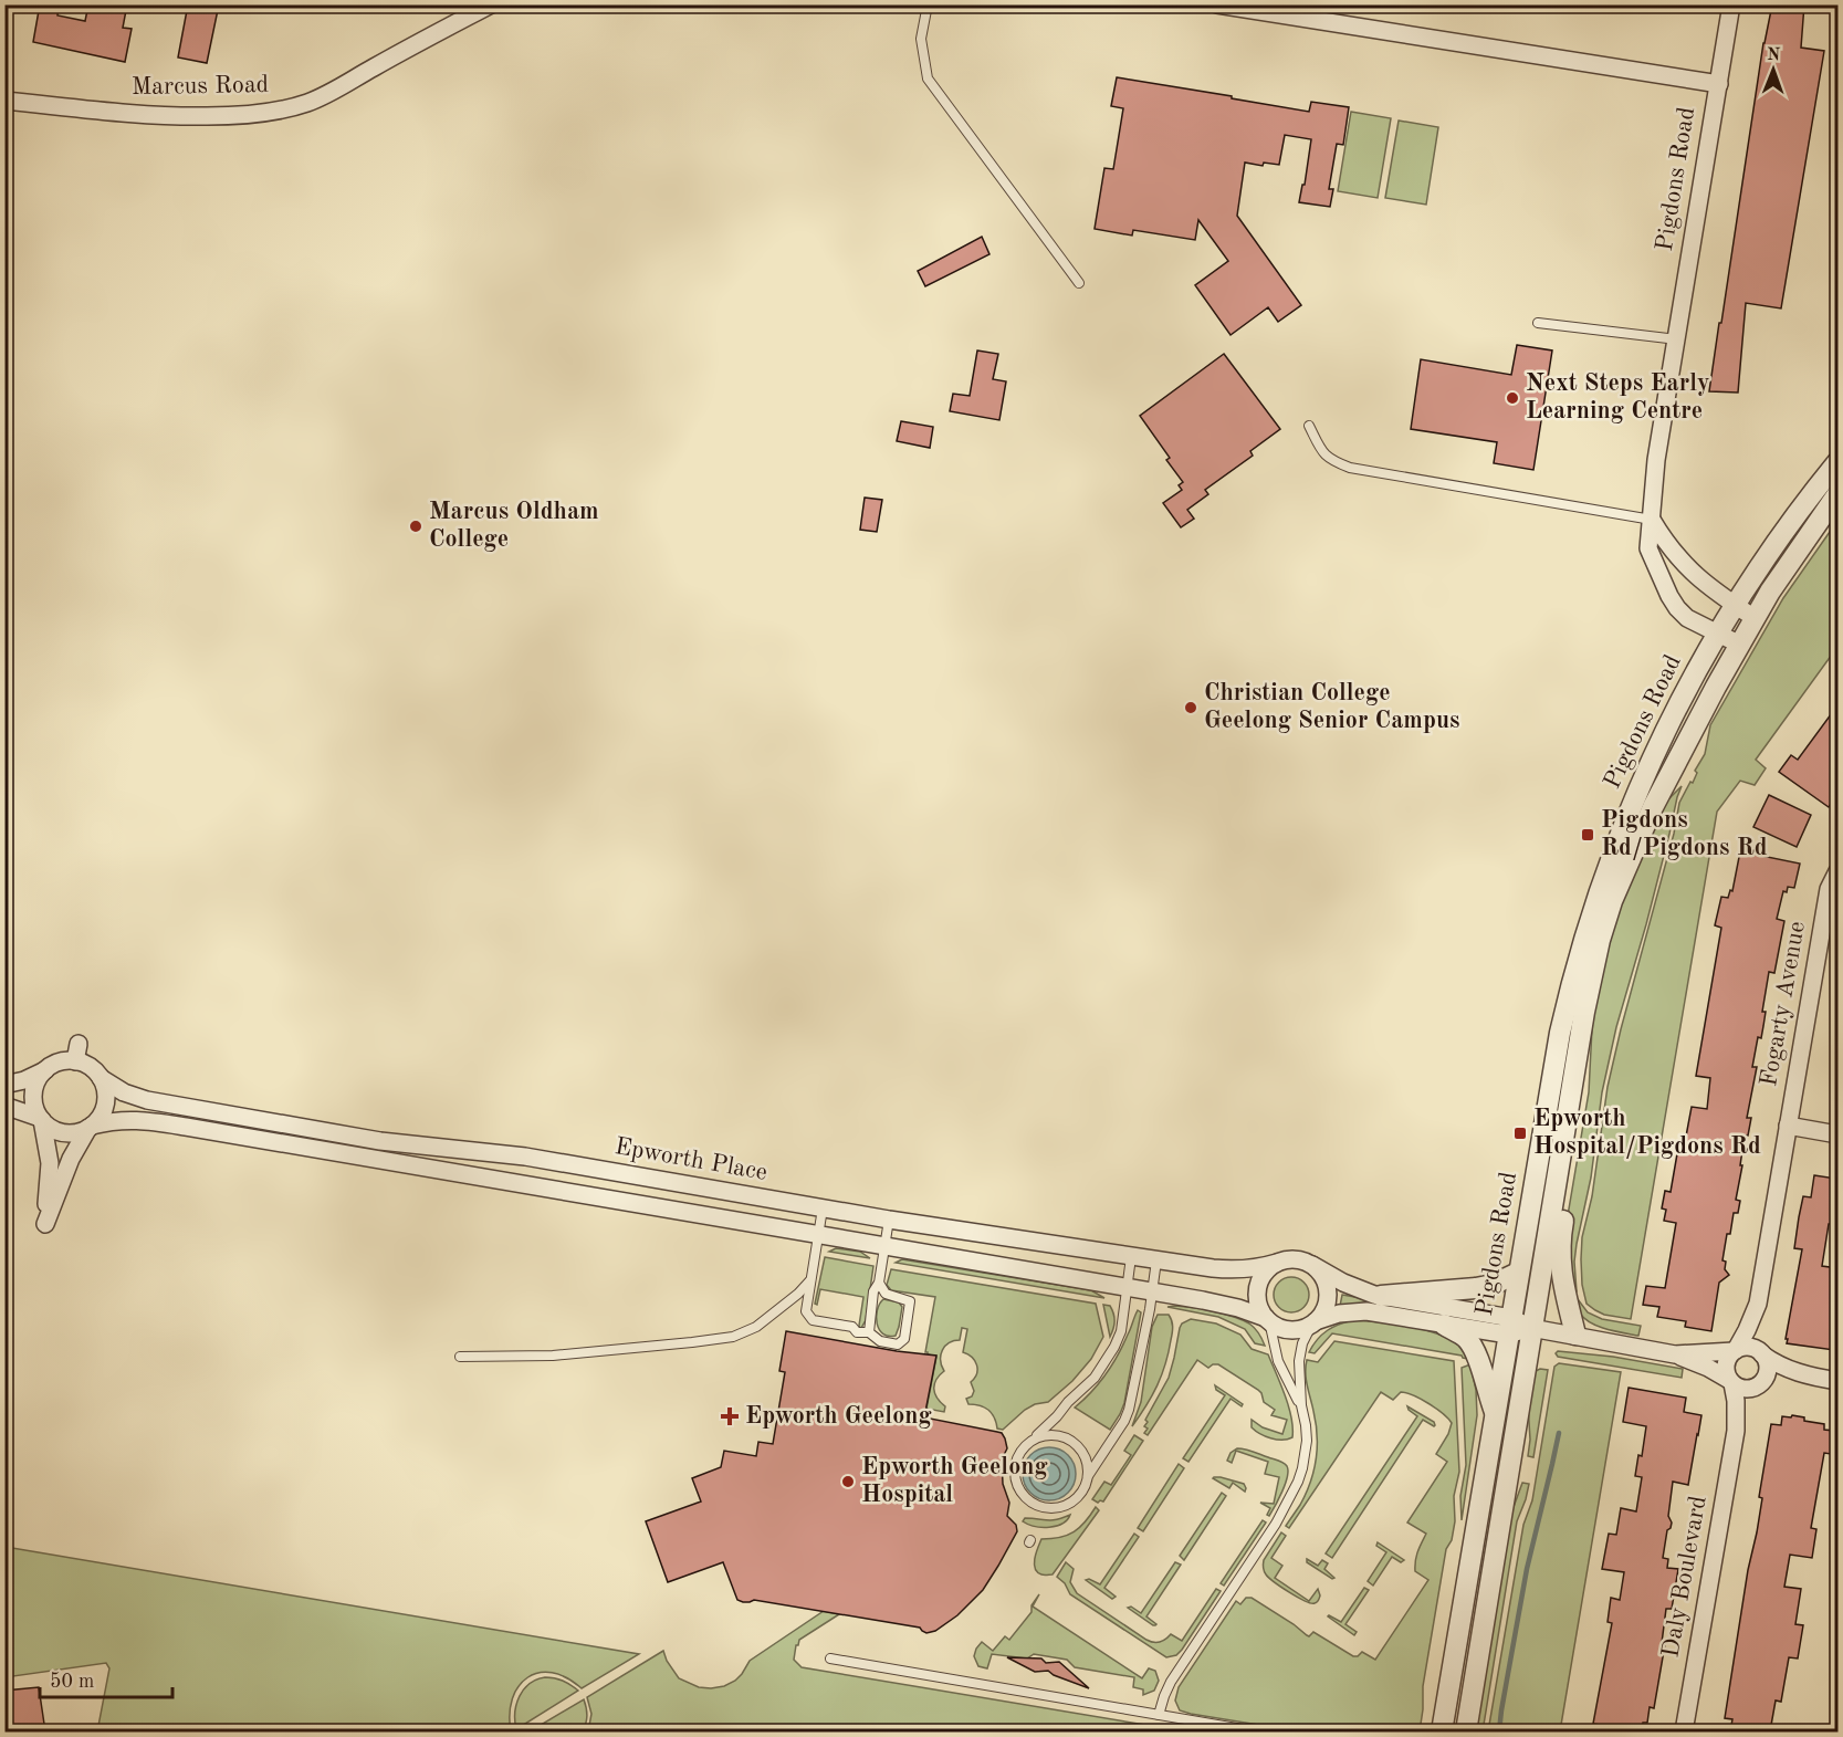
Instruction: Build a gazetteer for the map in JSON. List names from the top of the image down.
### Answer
{
  "streets": {
    "street": [
      "Marcus Road",
      "Pigdons Road",
      "Fogarty Avenue",
      "Epworth Place",
      "Daly Boulevard"
    ]
  },
  "places": {
    "other": [
      "Next Steps Early Learning Centre",
      "Marcus Oldham College",
      "Christian College Geelong Senior Campus",
      "Epworth Geelong Hospital"
    ],
    "transit": ["Pigdons Rd/Pigdons Rd", "Epworth Hospital/Pigdons Rd"],
    "health": ["Epworth Geelong"]
  },
  "scale_bar": "50 m",
  "north": "top"
}
